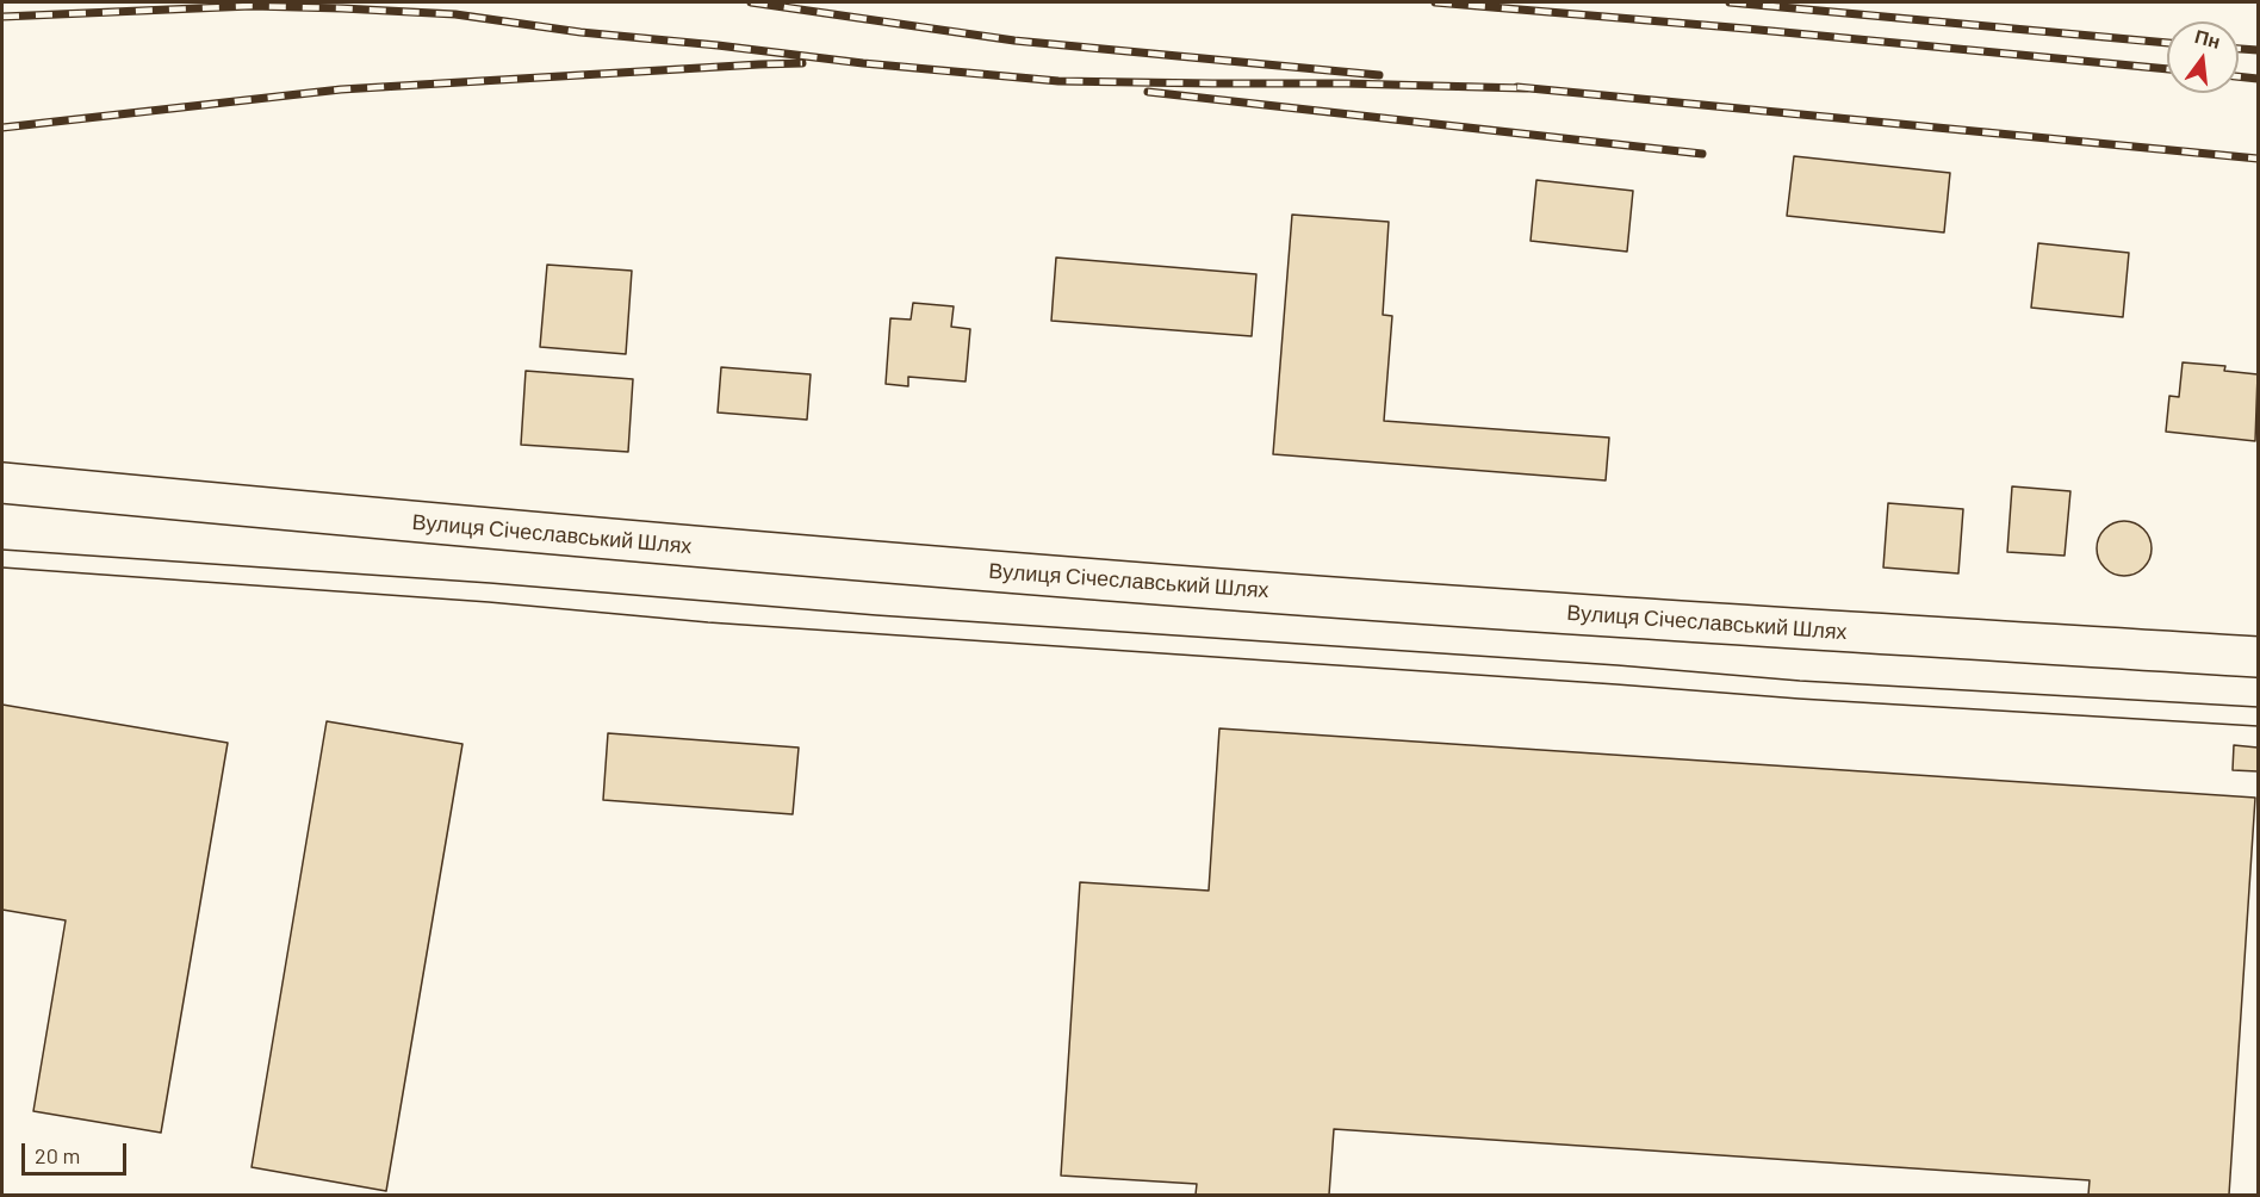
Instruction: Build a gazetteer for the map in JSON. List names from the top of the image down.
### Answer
{
  "streets": {
    "main road": ["Вулиця Січеславський Шлях"]
  },
  "scale_bar": "20 m",
  "north": "top"
}
